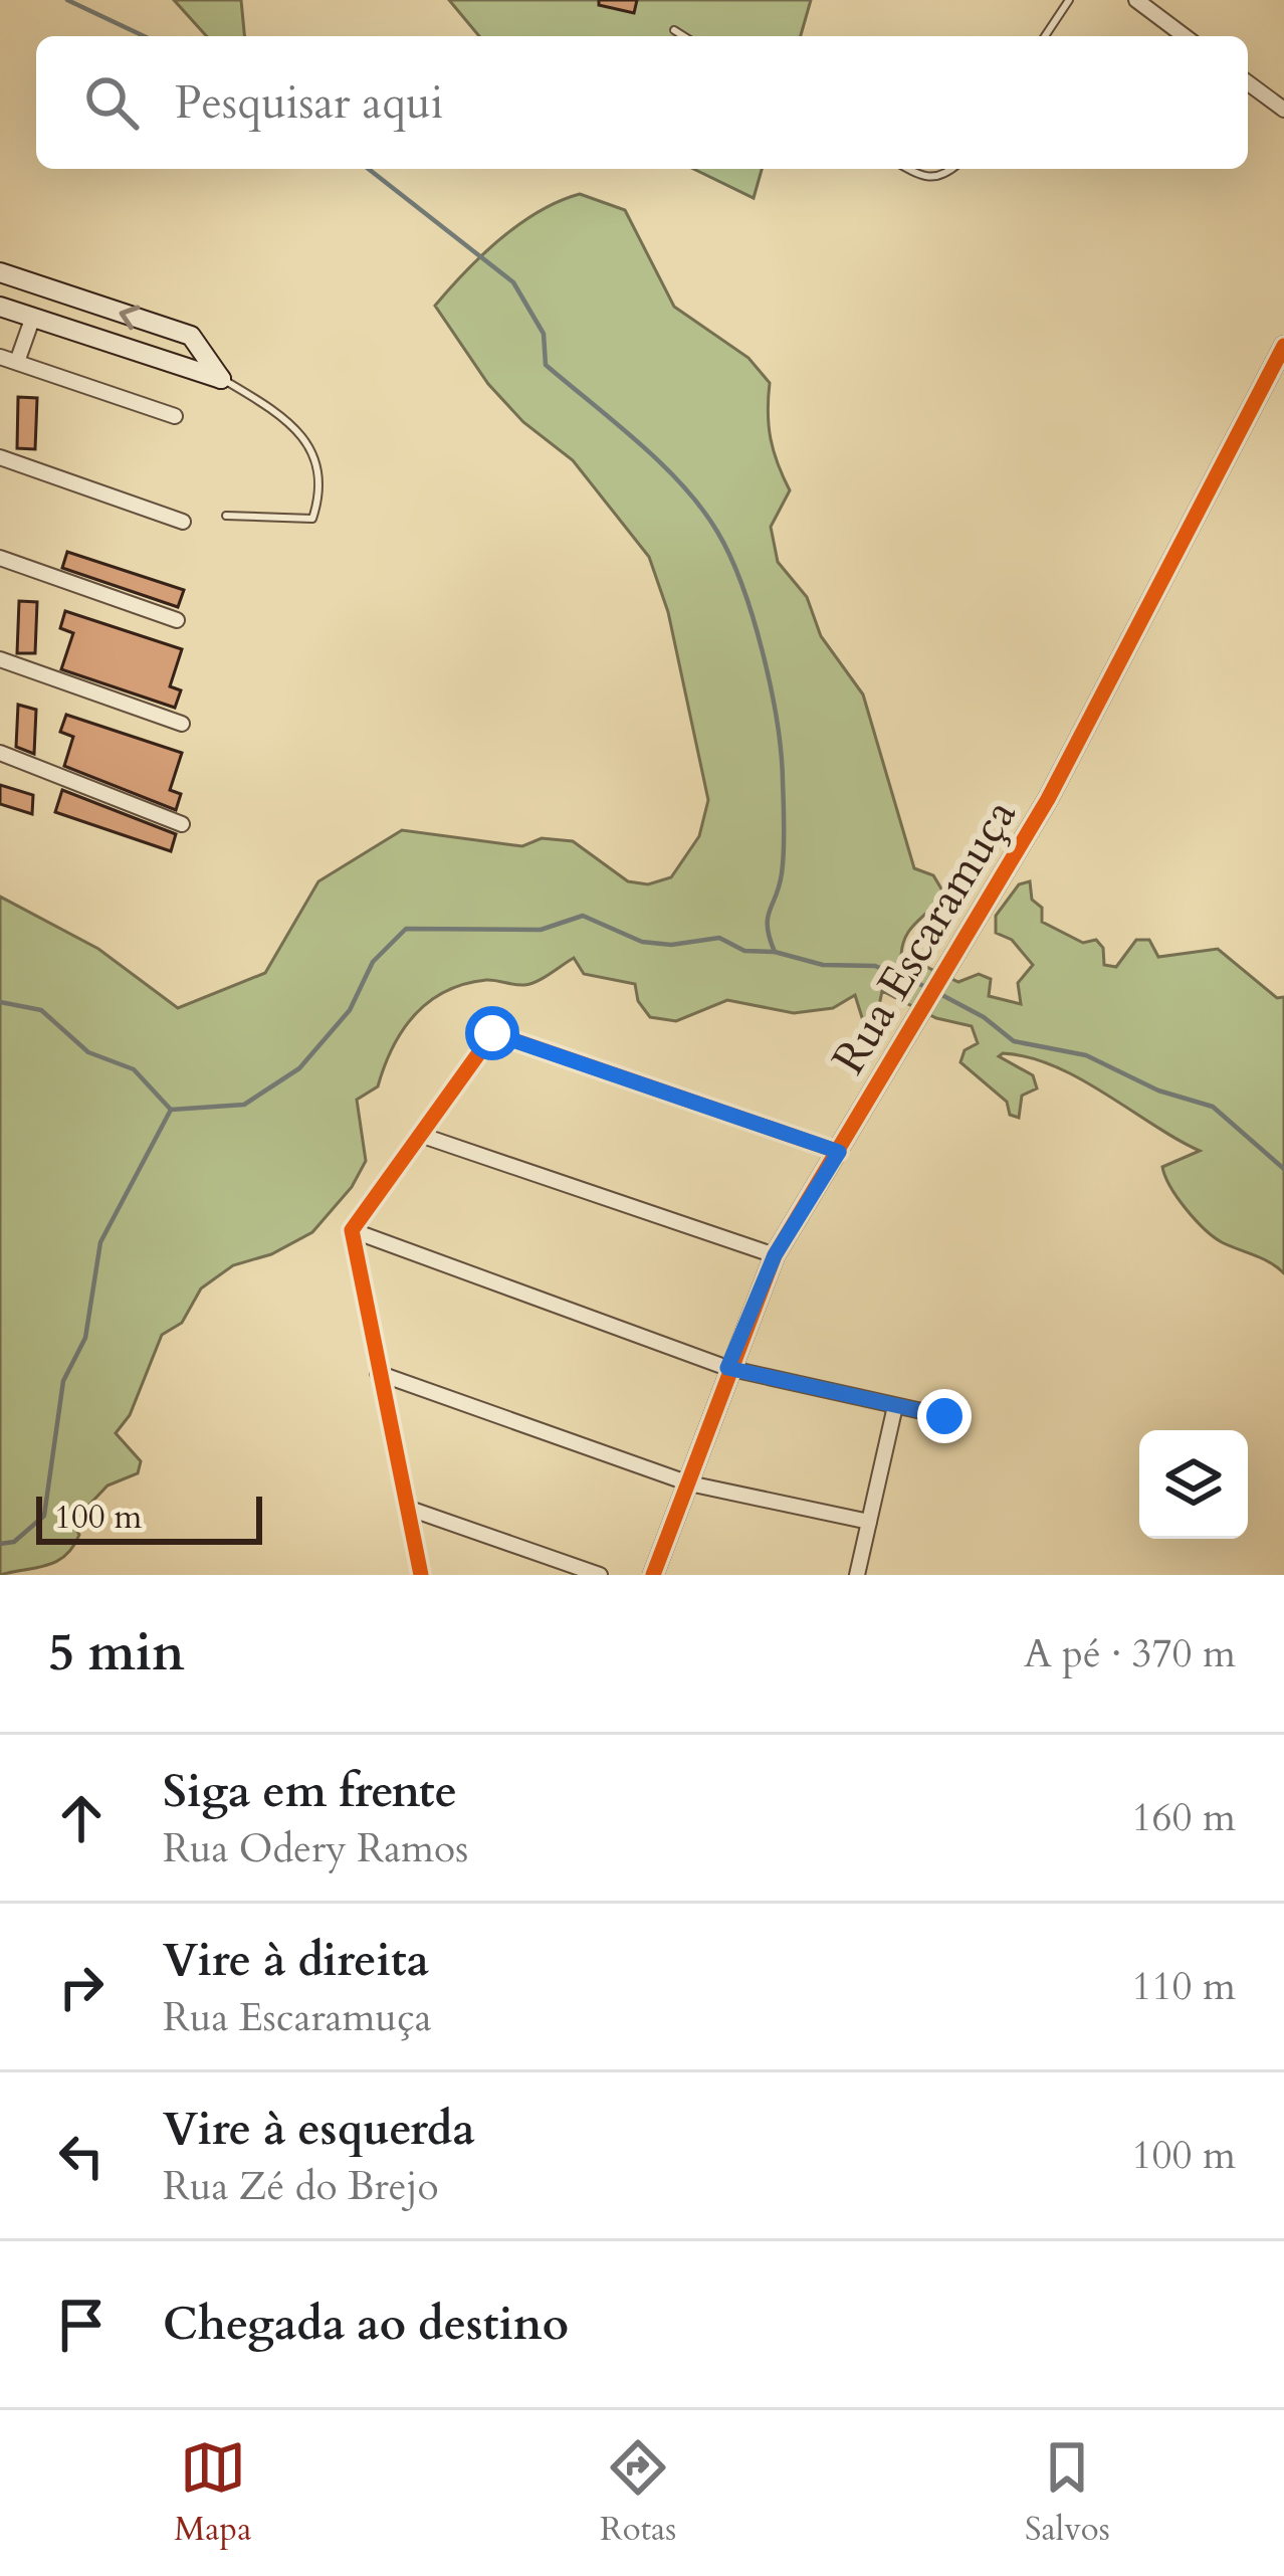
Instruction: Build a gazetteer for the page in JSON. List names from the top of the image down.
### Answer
{
  "streets": {
    "street": ["Rua Escaramuça"]
  },
  "scale_bar": "100 m",
  "page": {
    "search": "Pesquisar aqui",
    "scale": "100 m",
    "heading": ["5 min", "A pé · 370 m"],
    "list": [
      ["Siga em frente", "Rua Odery Ramos", "160 m"],
      ["Vire à direita", "Rua Escaramuça", "110 m"],
      ["Vire à esquerda", "Rua Zé do Brejo", "100 m"],
      "Chegada ao destino"
    ],
    "nav": ["Mapa", "Rotas", "Salvos"]
  }
}
